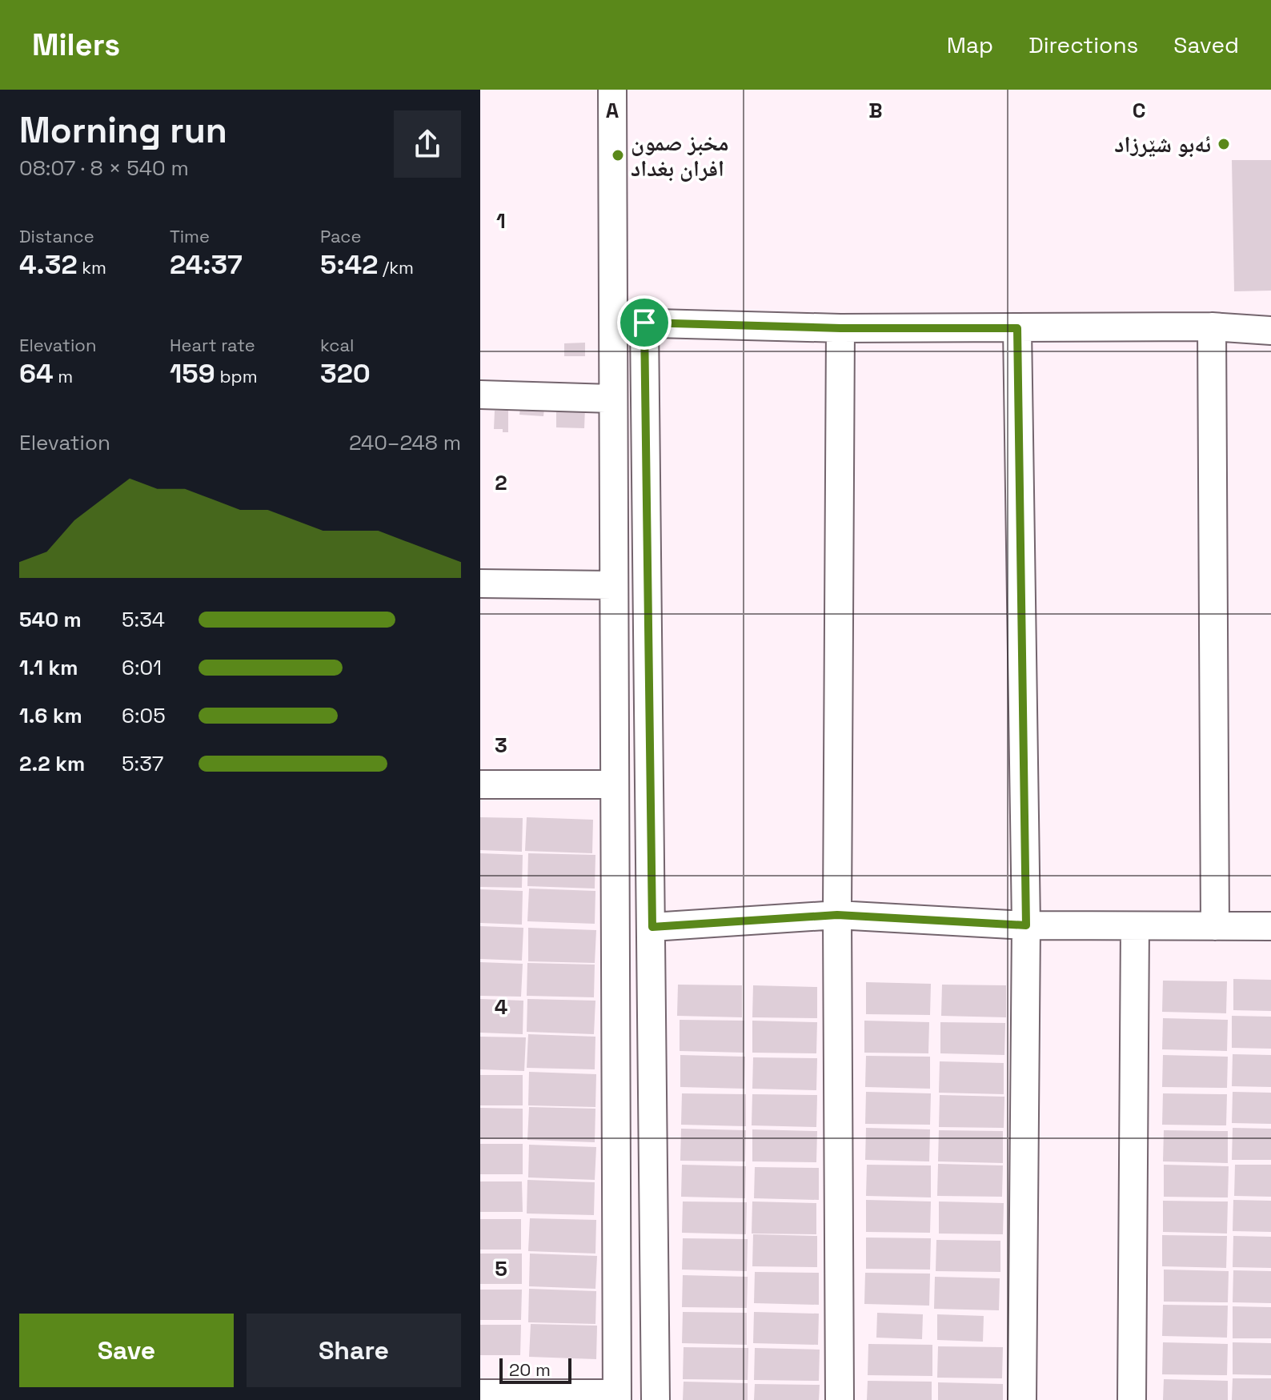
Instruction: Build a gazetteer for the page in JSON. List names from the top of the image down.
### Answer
{
  "places": ["ئەبو شێرزاد", "مخبز صمون افران بغداد"],
  "scale_bar": "20 m",
  "page": {
    "header": "Milers",
    "nav": ["Map", "Directions", "Saved"],
    "heading": ["Morning run", "08:07 · 8 × 540 m"],
    "stats": [
      ["Distance", "4.32 km"],
      ["Time", "24:37"],
      ["Pace", "5:42 /km"],
      ["Elevation", "64 m"],
      ["Heart rate", "159 bpm"],
      ["kcal", "320"]
    ],
    "chart": ["Elevation", "240–248 m"],
    "list": [
      {
        "name": "540 m",
        "note": "5:34"
      },
      {
        "name": "1.1 km",
        "note": "6:01"
      },
      {
        "name": "1.6 km",
        "note": "6:05"
      },
      {
        "name": "2.2 km",
        "note": "5:37"
      }
    ],
    "buttons": ["Save", "Share"],
    "scale": "20 m"
  },
  "grid": {
    "columns": ["A", "B", "C"],
    "rows": [
      "1",
      "2",
      "3",
      "4",
      "5"
    ]
  }
}
